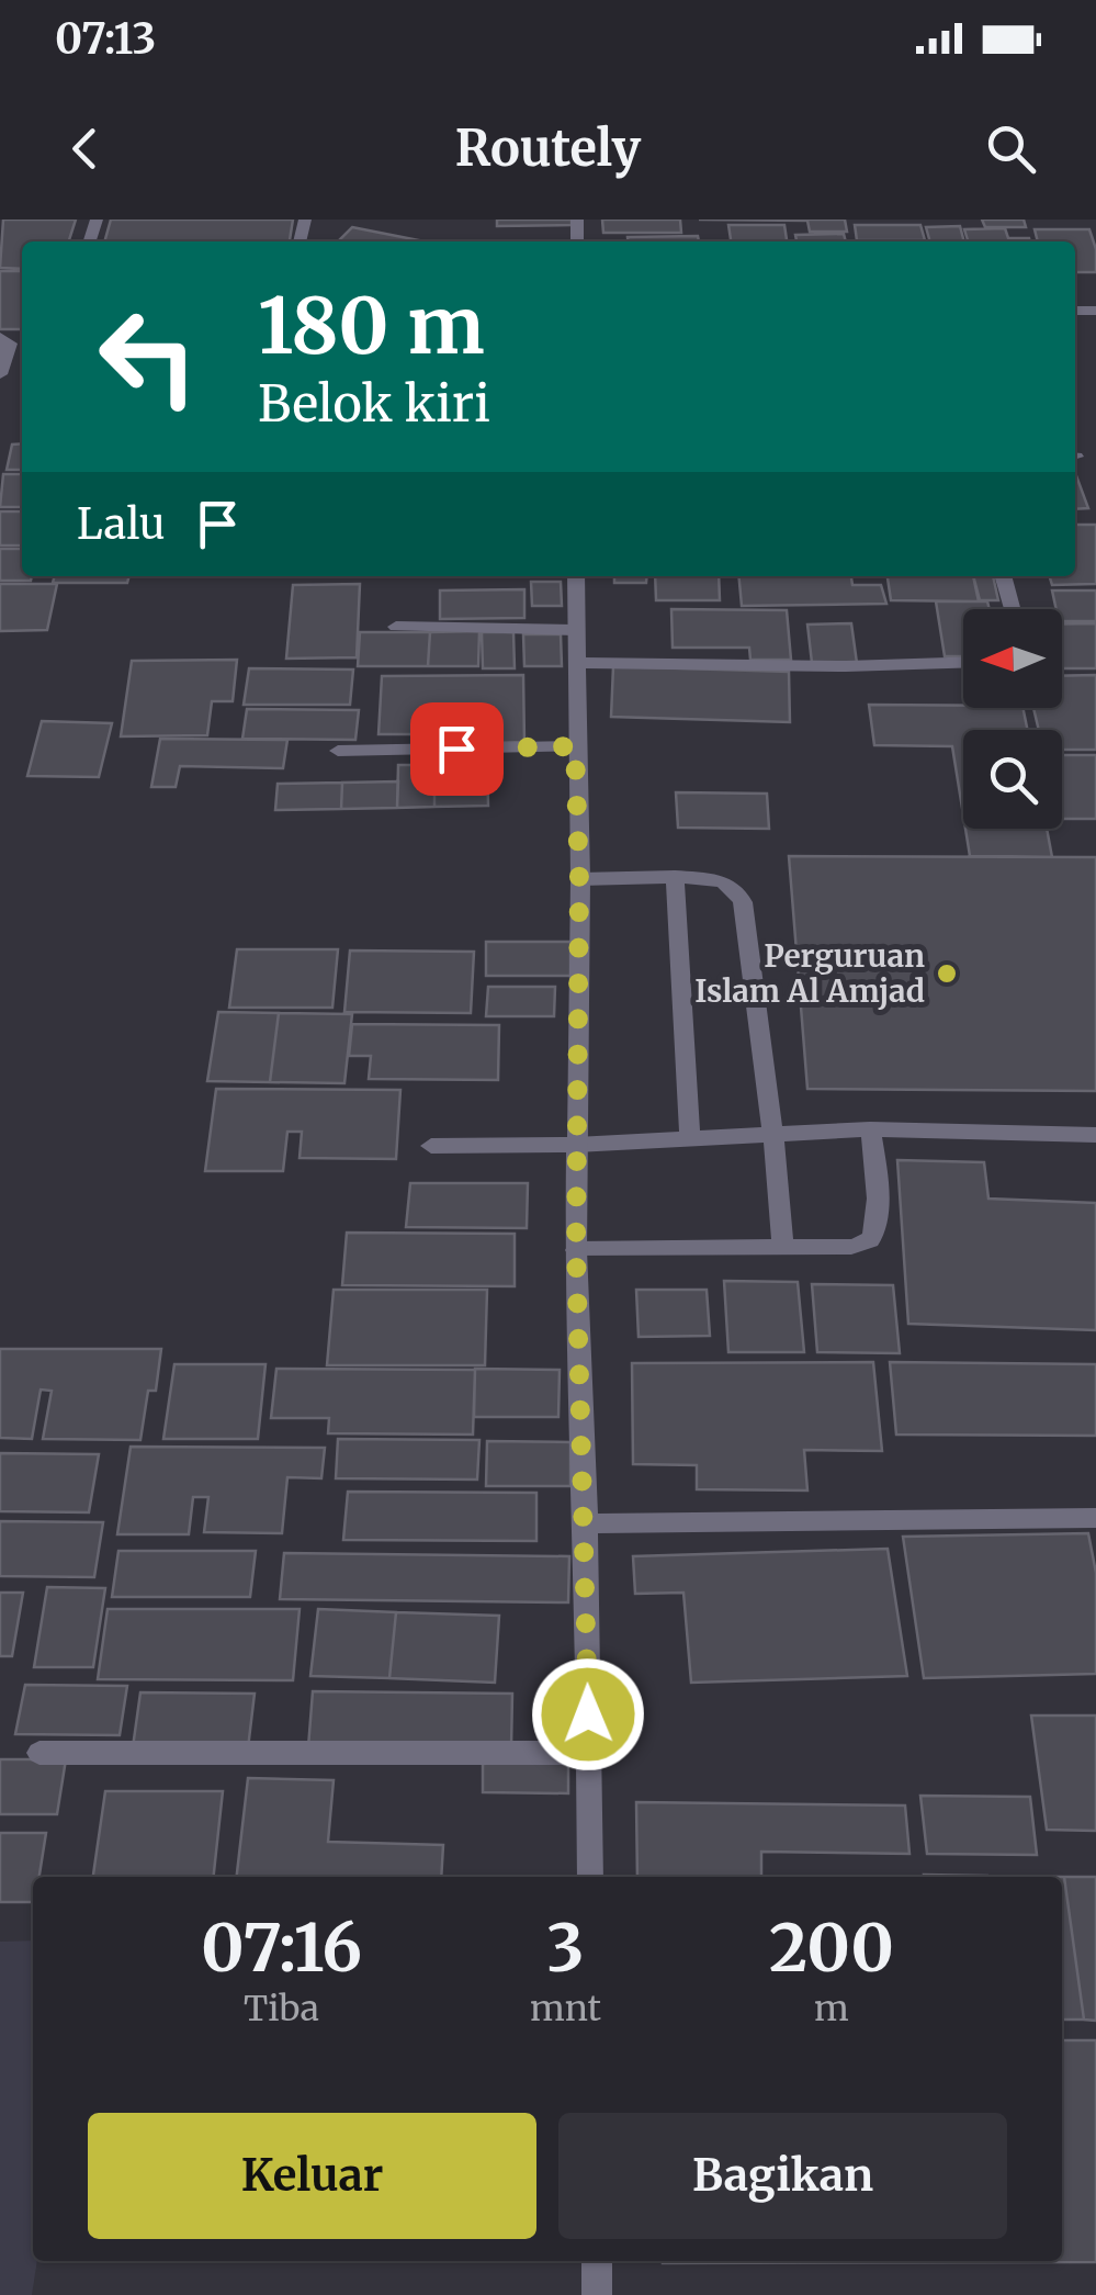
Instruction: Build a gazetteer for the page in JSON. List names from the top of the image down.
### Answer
{
  "places": ["Perguruan Islam Al Amjad"],
  "north": "left",
  "page": {
    "status": "07:13",
    "header": "Routely",
    "turn": ["180 m", "Belok kiri"],
    "then": "Lalu",
    "eta": [
      "07:16",
      "Tiba",
      "3",
      "mnt",
      "200",
      "m"
    ],
    "buttons": ["Keluar", "Bagikan"]
  }
}
